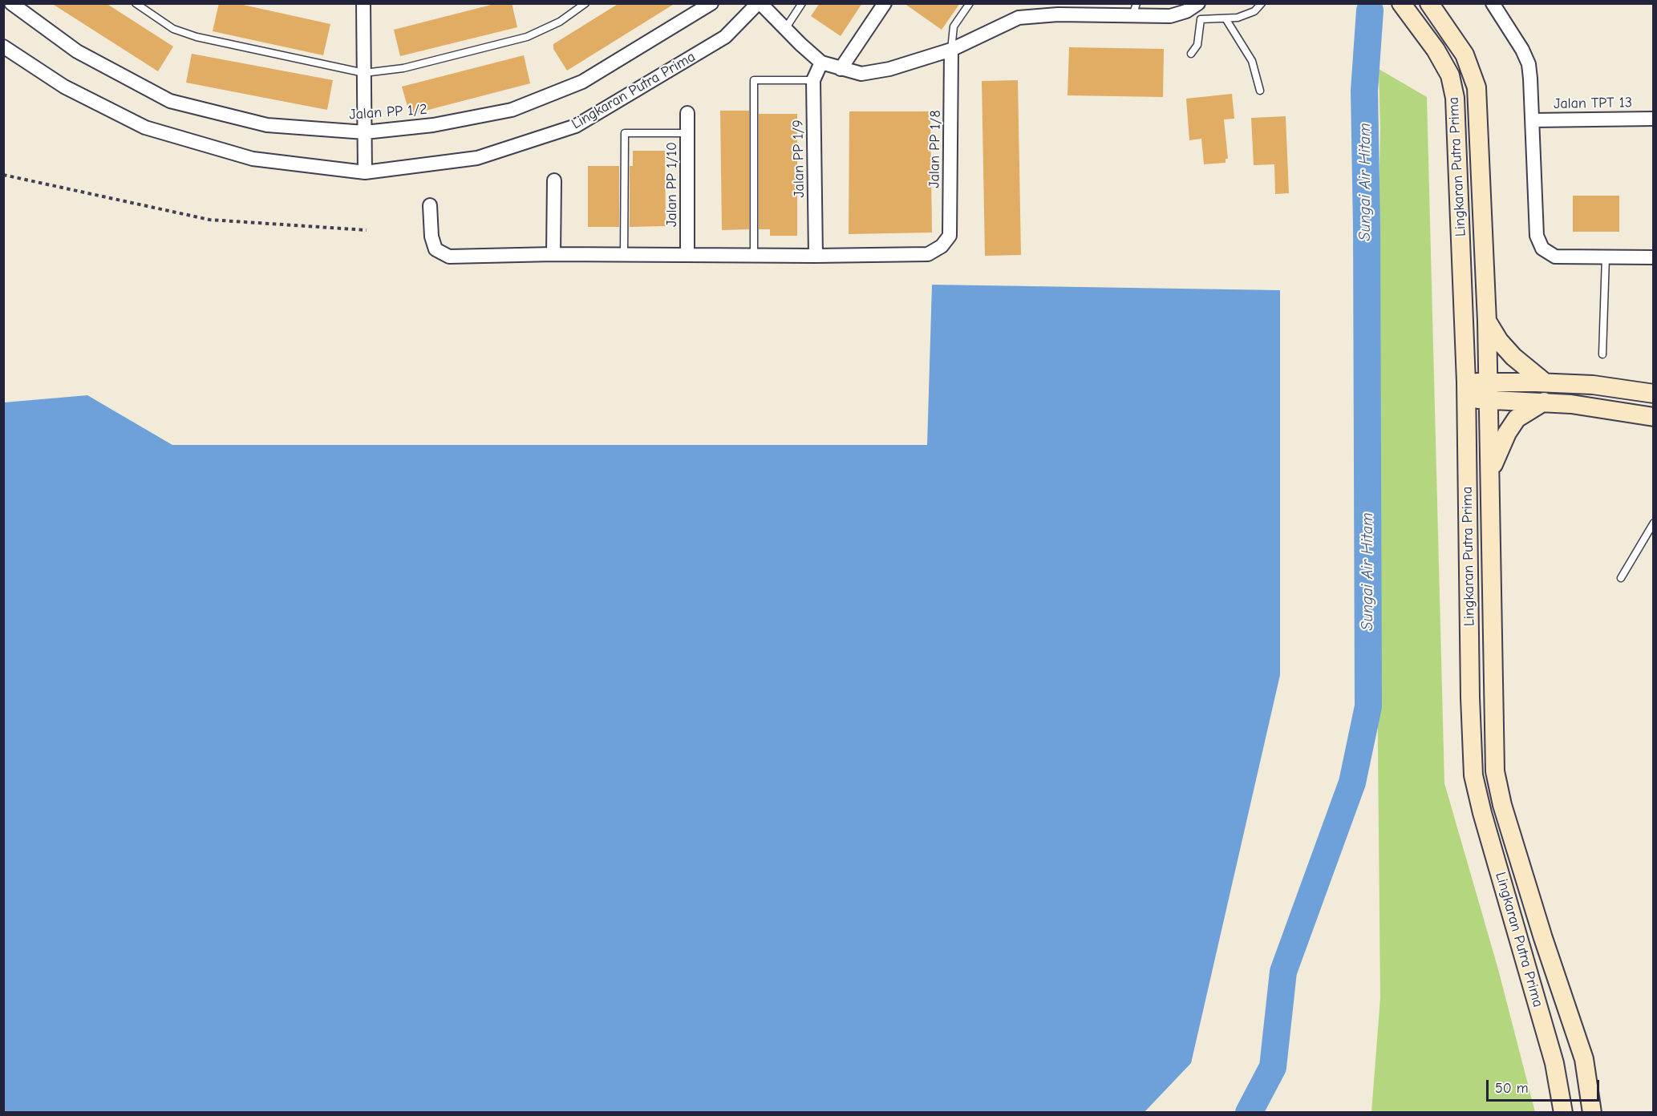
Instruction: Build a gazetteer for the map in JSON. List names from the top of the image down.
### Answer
{
  "streets": {
    "main road": ["Lingkaran Putra Prima"],
    "street": [
      "Jalan TPT 13",
      "Jalan PP 1/2",
      "Jalan PP 1/8",
      "Jalan PP 1/9",
      "Jalan PP 1/10"
    ]
  },
  "crossings": [
    ["Jalan PP 1/8", "Jalan PP 1/9"]
  ],
  "water": ["Sungai Air Hitam"],
  "scale_bar": "50 m"
}
